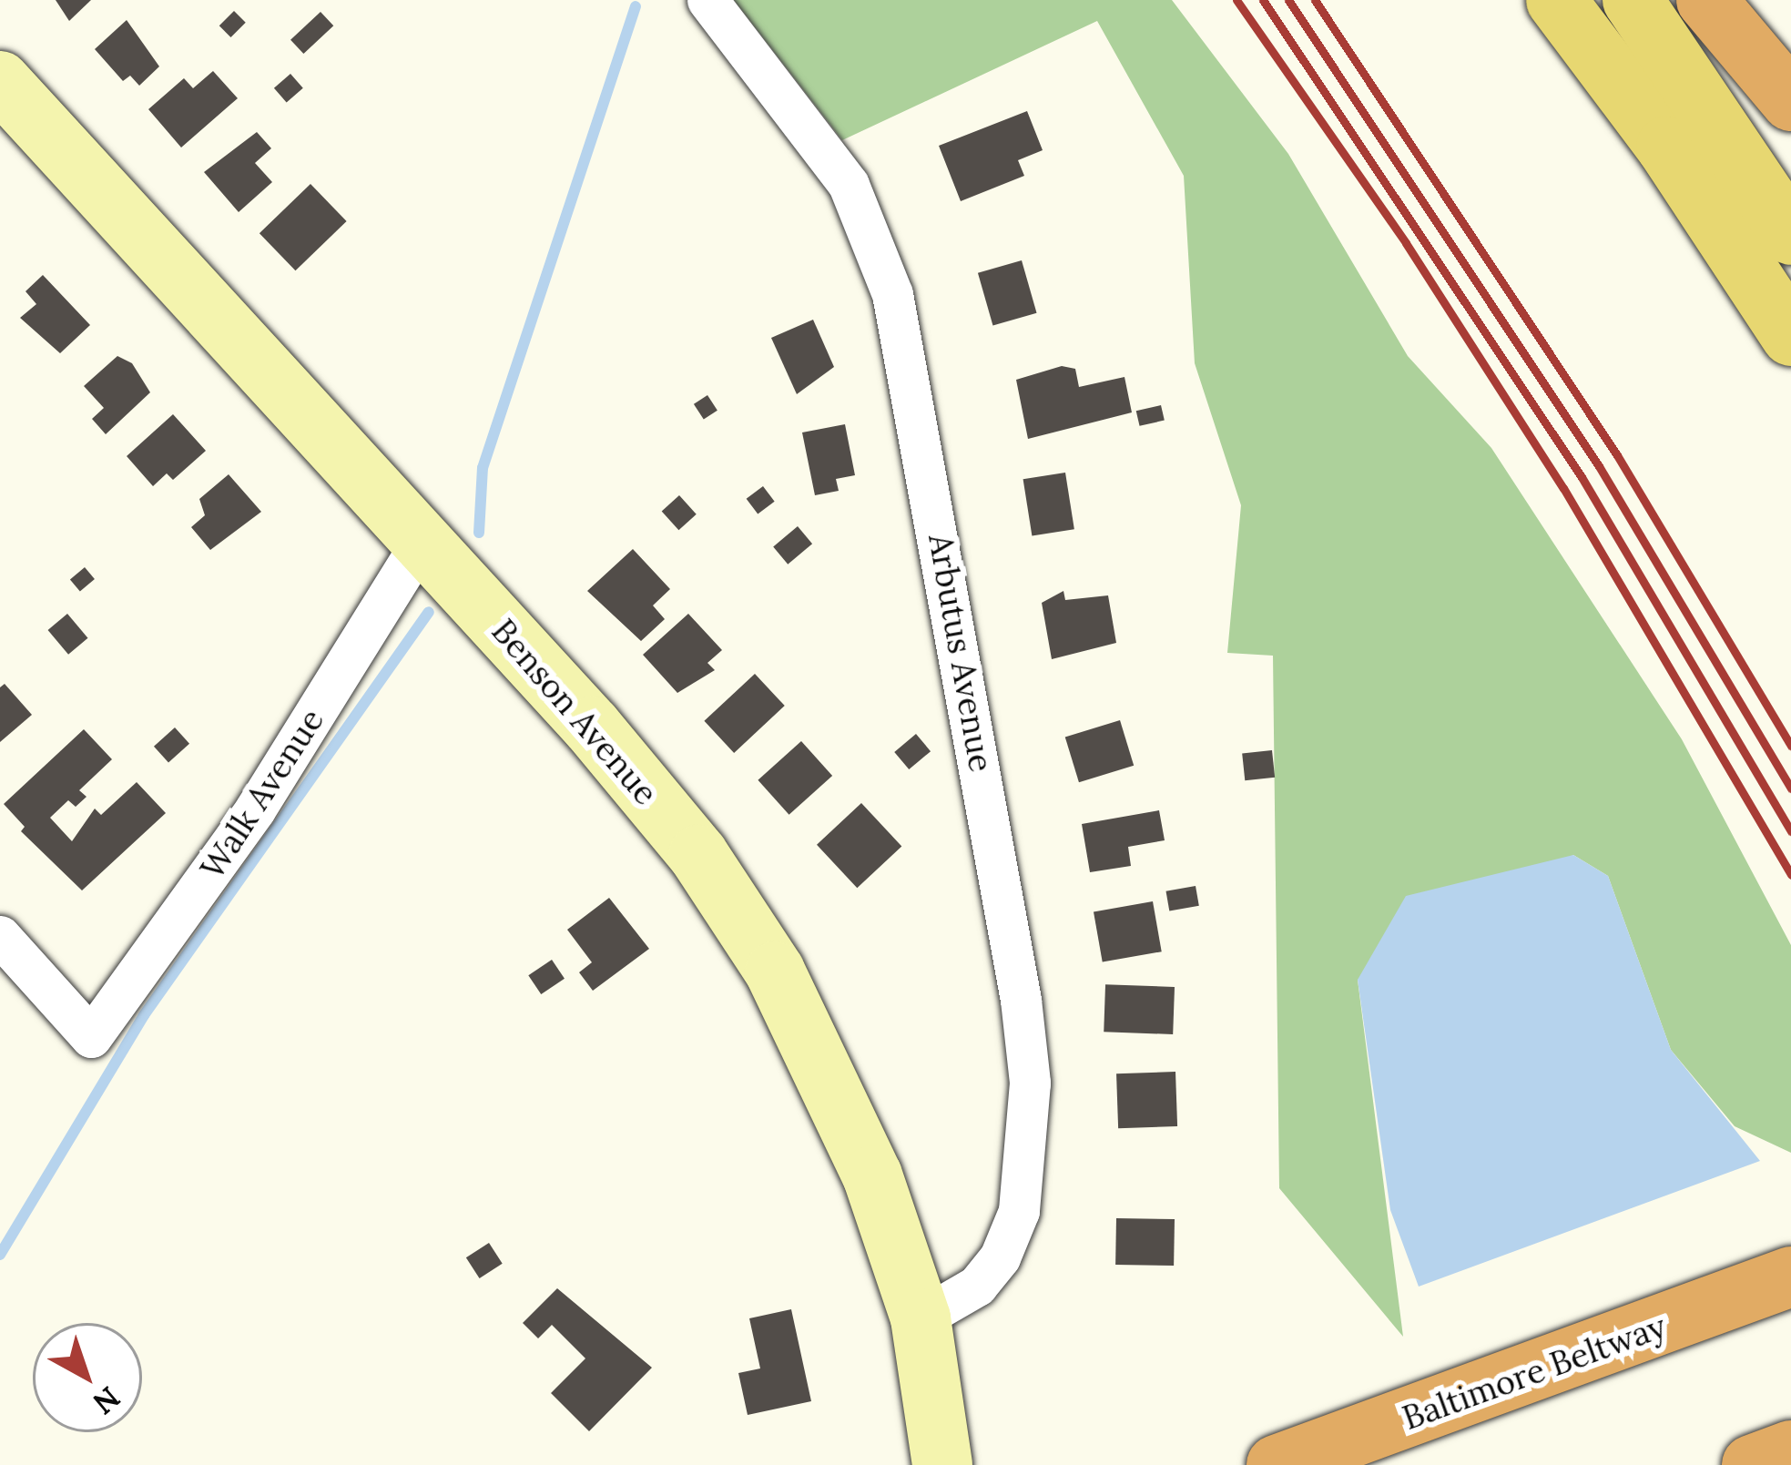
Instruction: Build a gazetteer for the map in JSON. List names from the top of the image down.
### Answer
{
  "streets": {
    "highway": ["Baltimore Beltway"],
    "street": ["Arbutus Avenue", "Benson Avenue", "Walk Avenue"]
  },
  "crossings": [
    ["Arbutus Avenue", "Benson Avenue"],
    ["Benson Avenue", "Walk Avenue"]
  ],
  "north": "bottom right"
}
